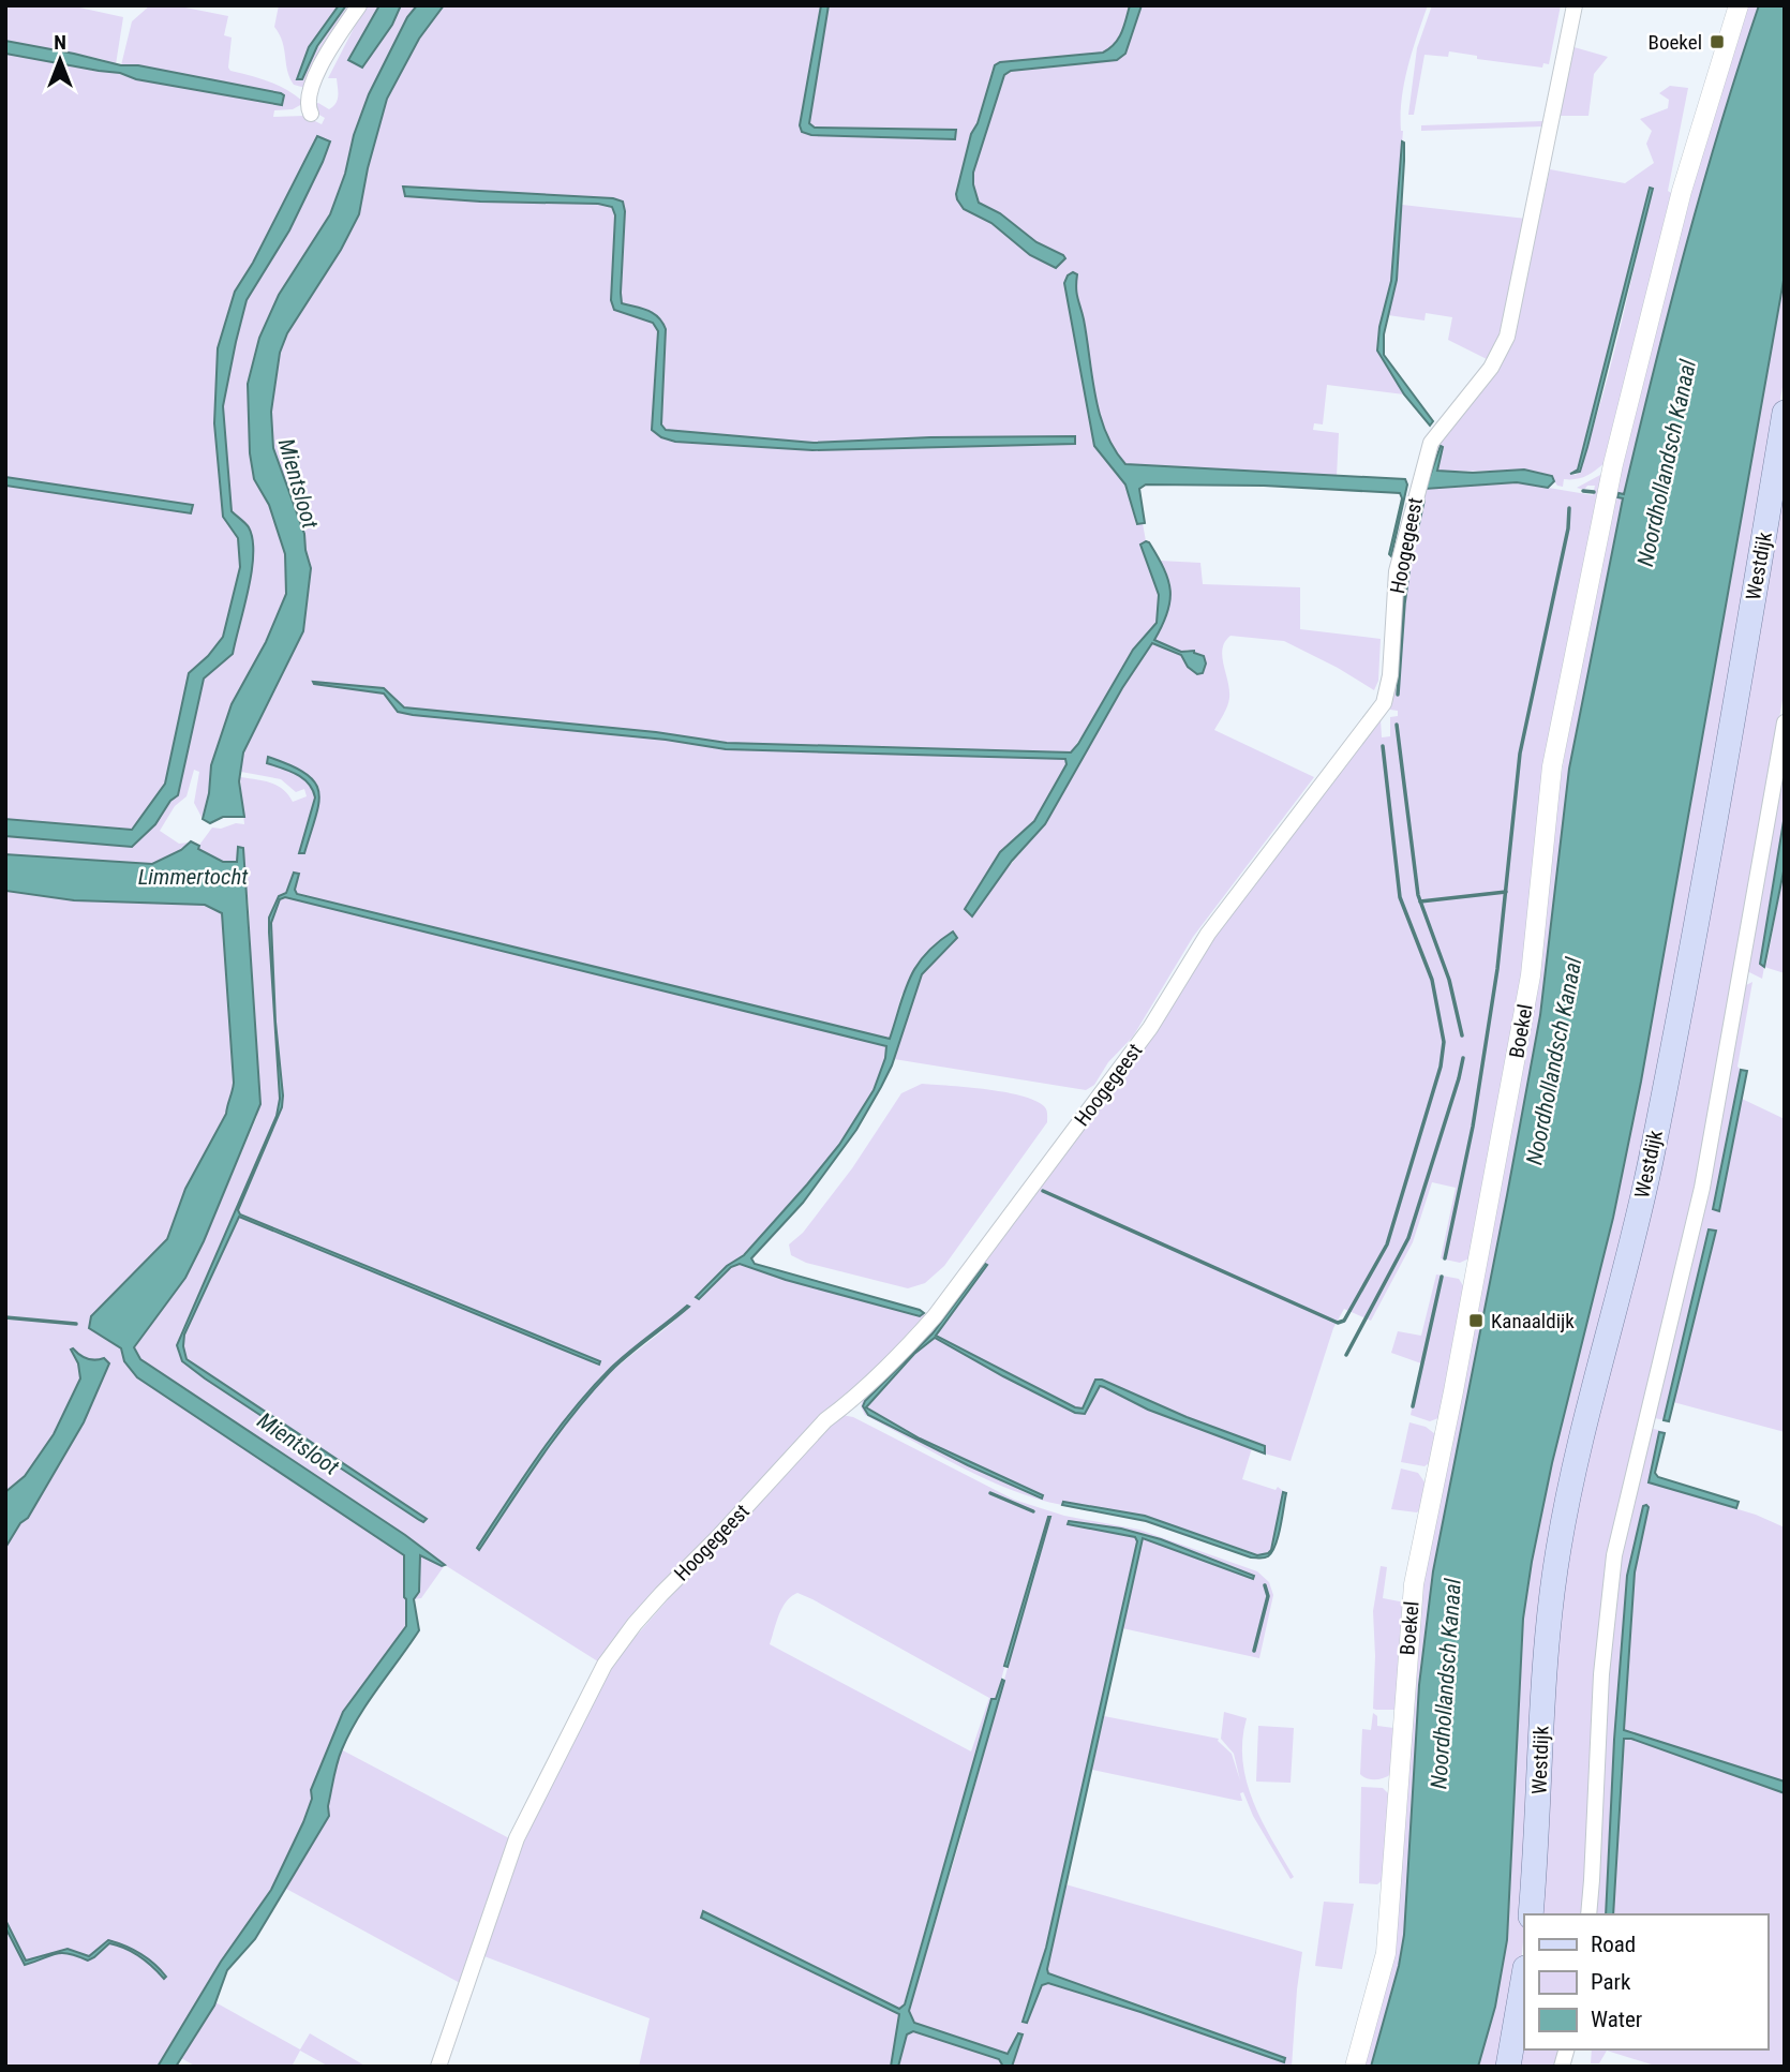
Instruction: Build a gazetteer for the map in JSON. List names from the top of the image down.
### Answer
{
  "streets": {
    "main road": ["Westdijk"],
    "street": ["Hoogegeest", "Boekel"]
  },
  "water": ["Noordhollandsch Kanaal", "Mientsloot", "Limmertocht"],
  "places": {
    "transit": ["Boekel", "Kanaaldijk"]
  },
  "legend": ["Road", "Park", "Water"],
  "north": "top"
}
